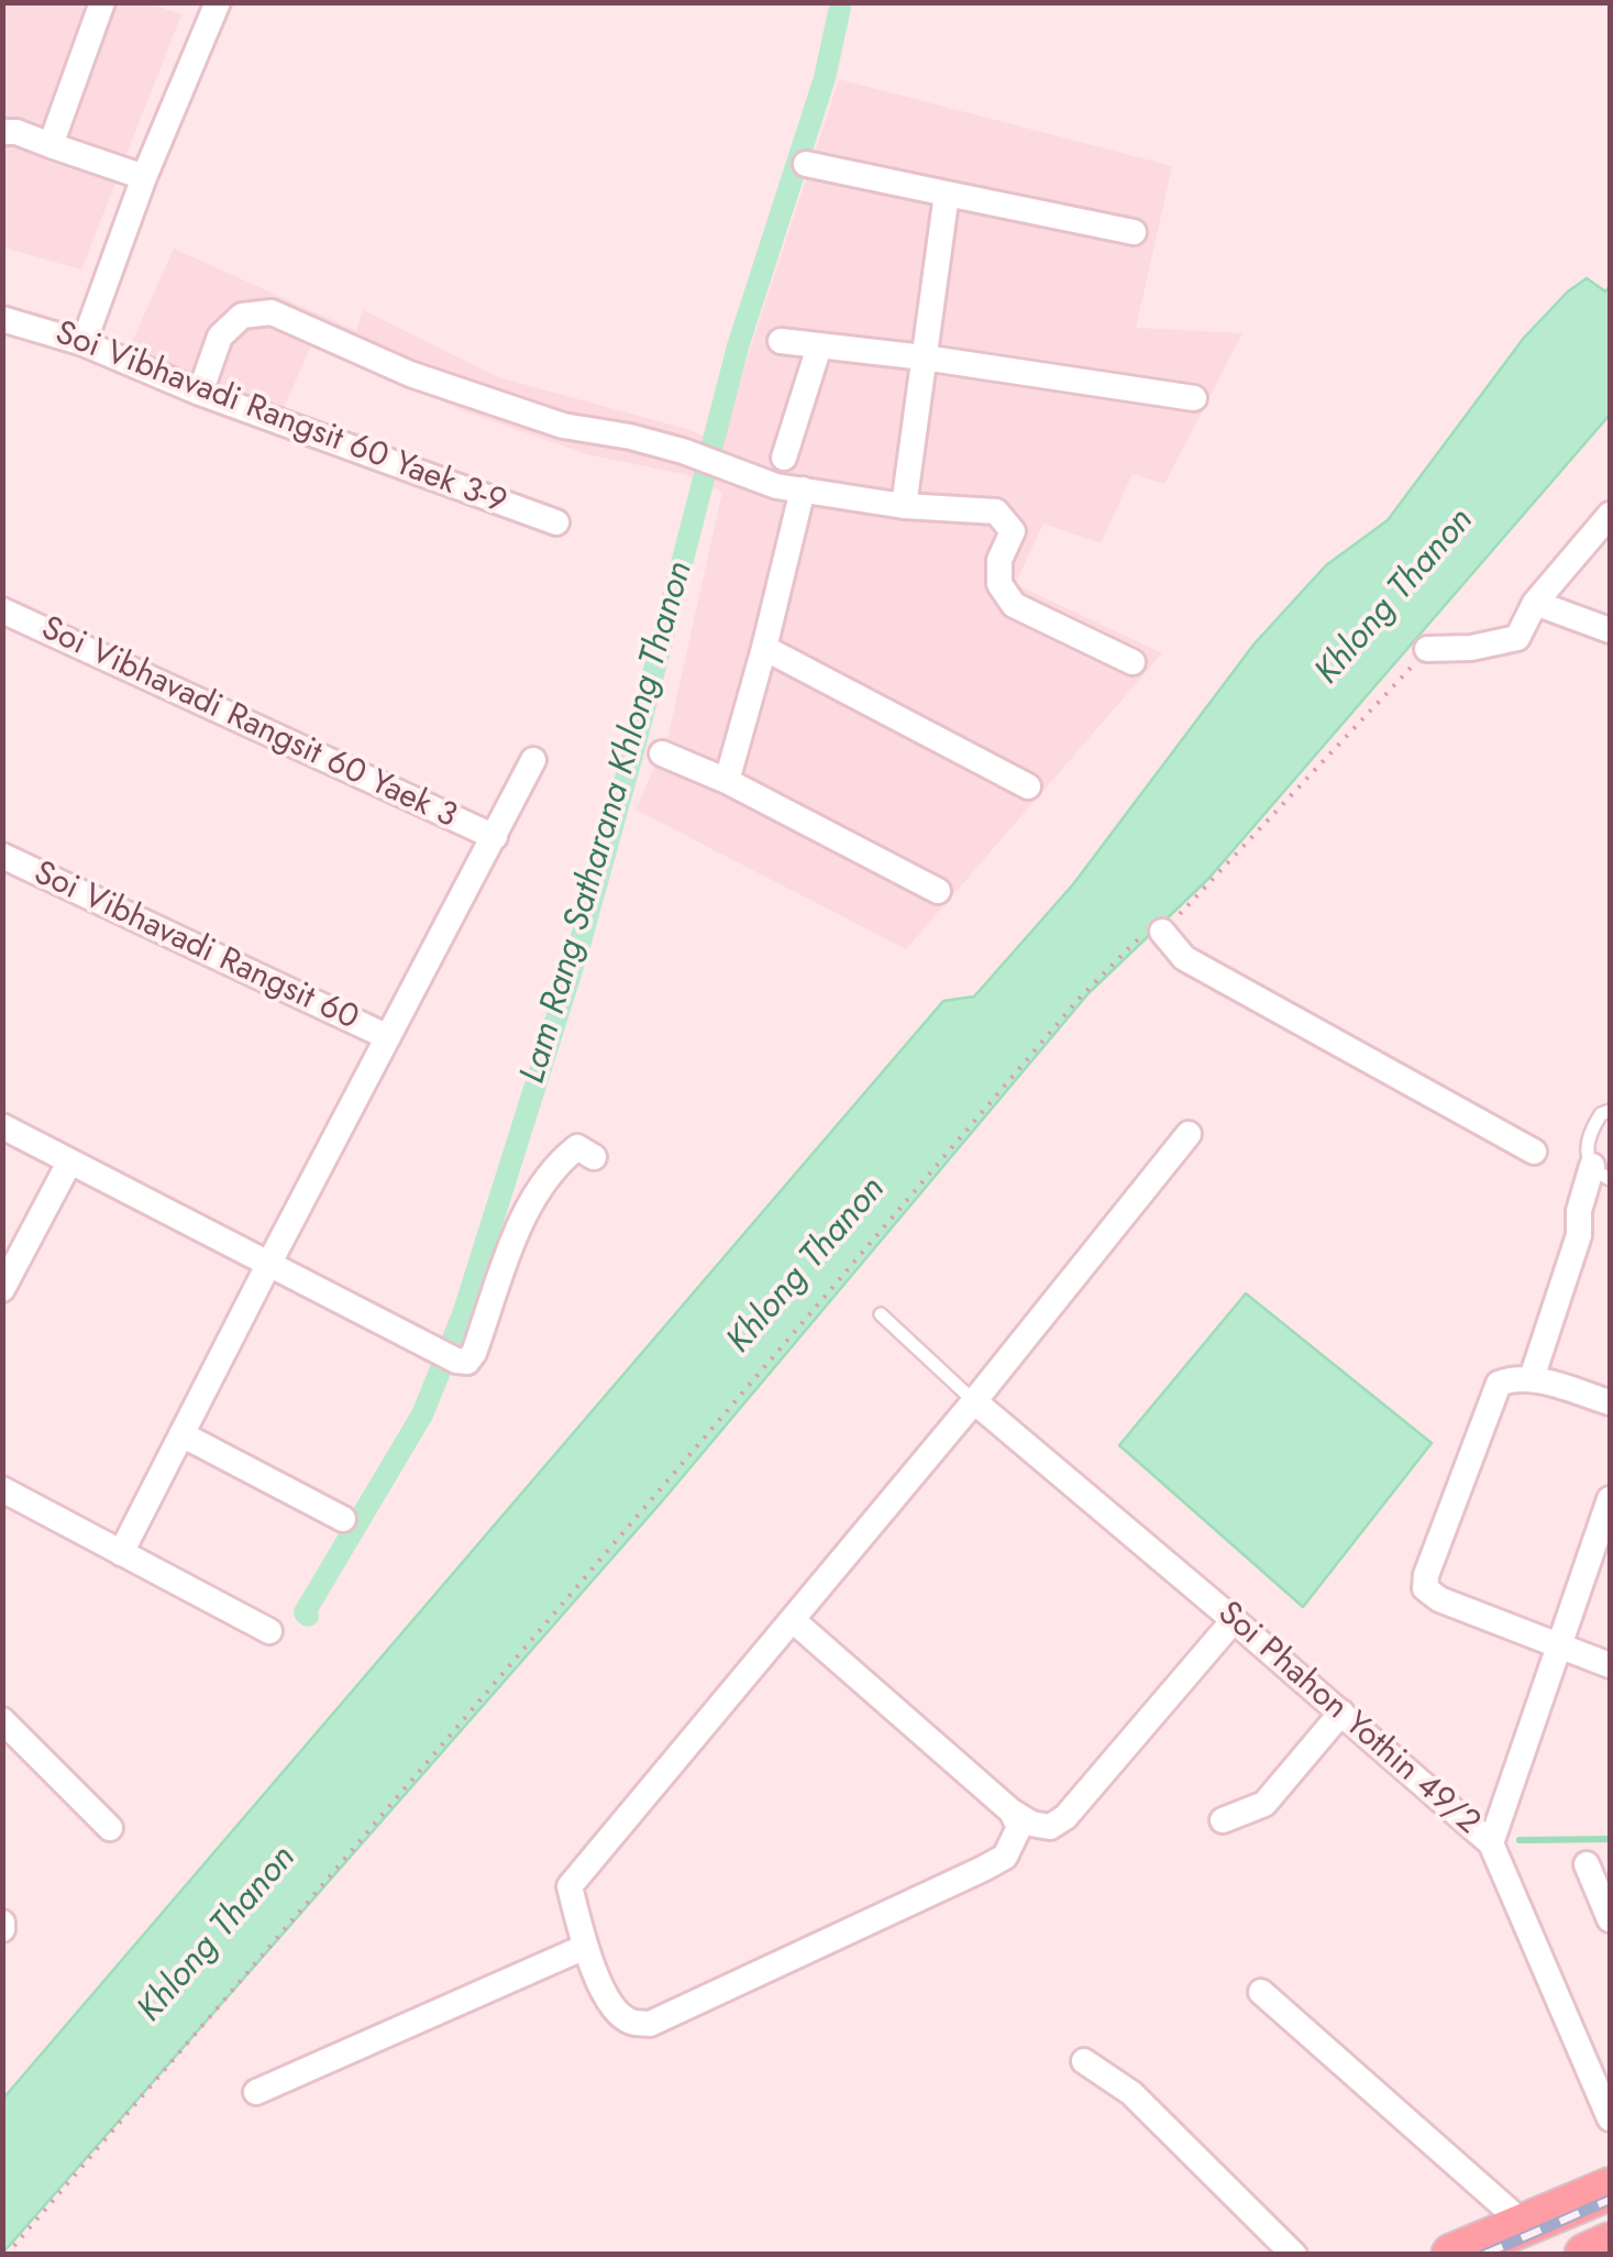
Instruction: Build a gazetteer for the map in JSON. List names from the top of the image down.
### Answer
{
  "streets": {
    "street": [
      "Soi Vibhavadi Rangsit 60 Yaek 3-9",
      "Soi Vibhavadi Rangsit 60 Yaek 3",
      "Soi Vibhavadi Rangsit 60",
      "Soi Phahon Yothin 49/2"
    ]
  },
  "water": ["Khlong Thanon", "Lam Rang Satharana Khlong Thanon"]
}
